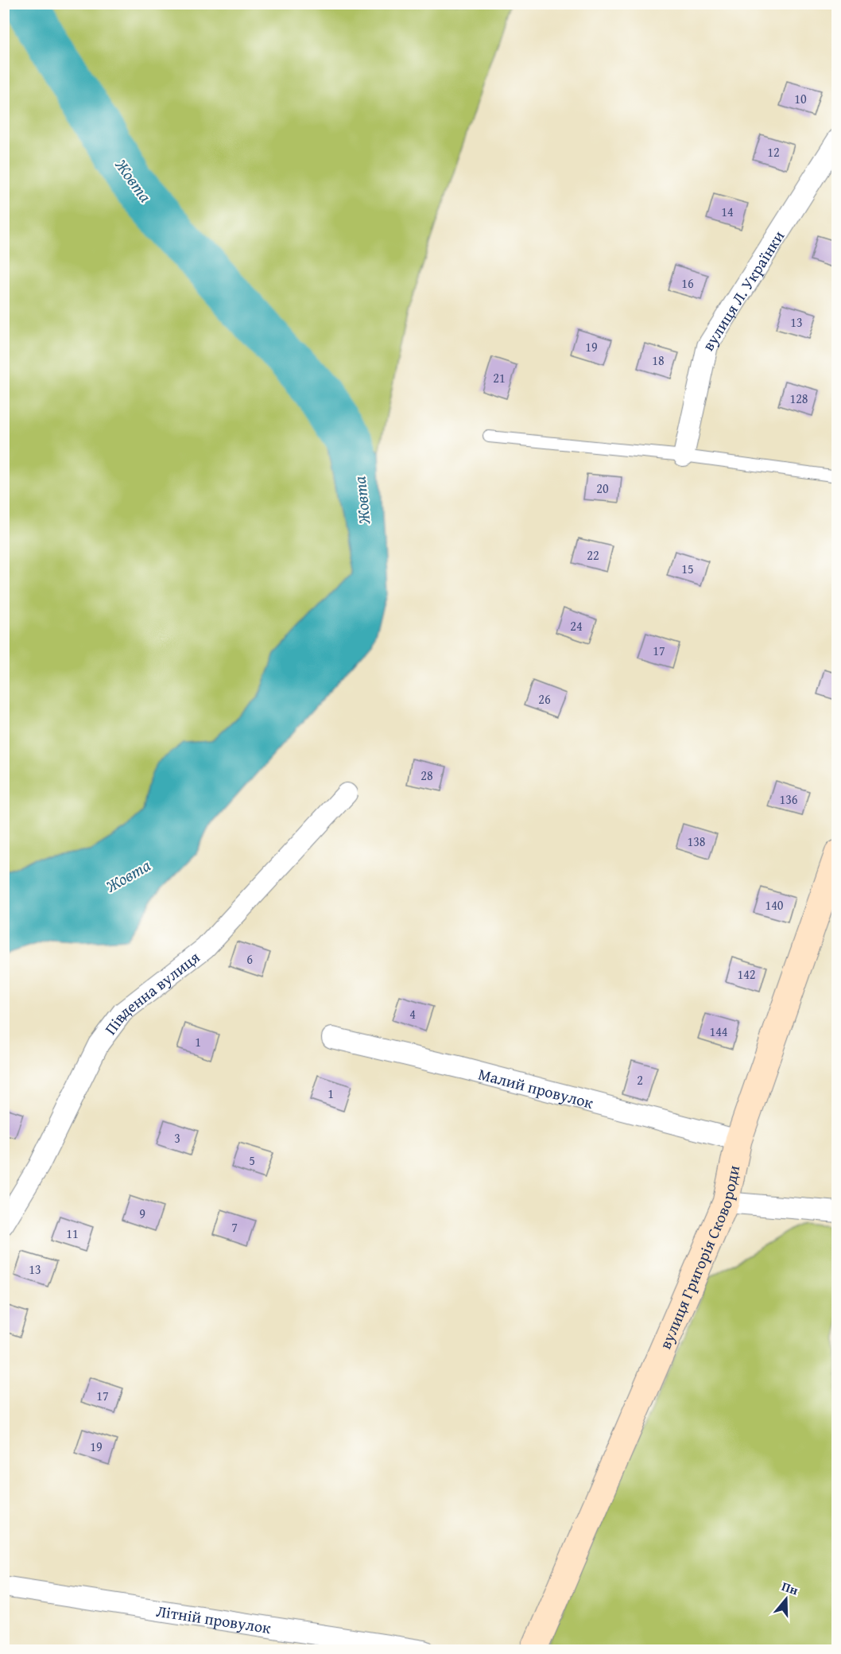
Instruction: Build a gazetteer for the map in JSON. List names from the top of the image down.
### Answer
{
  "streets": {
    "street": [
      "вулиця Л. Українки",
      "Південна вулиця",
      "Малий провулок",
      "вулиця Григорія Сковороди",
      "Літній провулок"
    ]
  },
  "crossings": [
    ["Малий провулок", "вулиця Григорія Сковороди"]
  ],
  "water": ["Жовта"],
  "house_numbers": [
    "10",
    "12",
    "14",
    "16",
    "13",
    "19",
    "18",
    "21",
    "128",
    "20",
    "22",
    "15",
    "24",
    "17",
    "26",
    "28",
    "136",
    "138",
    "140",
    "6",
    "142",
    "4",
    "144",
    "1",
    "2",
    "1",
    "3",
    "5",
    "9",
    "7",
    "11",
    "13",
    "17",
    "19"
  ],
  "north": "top"
}
